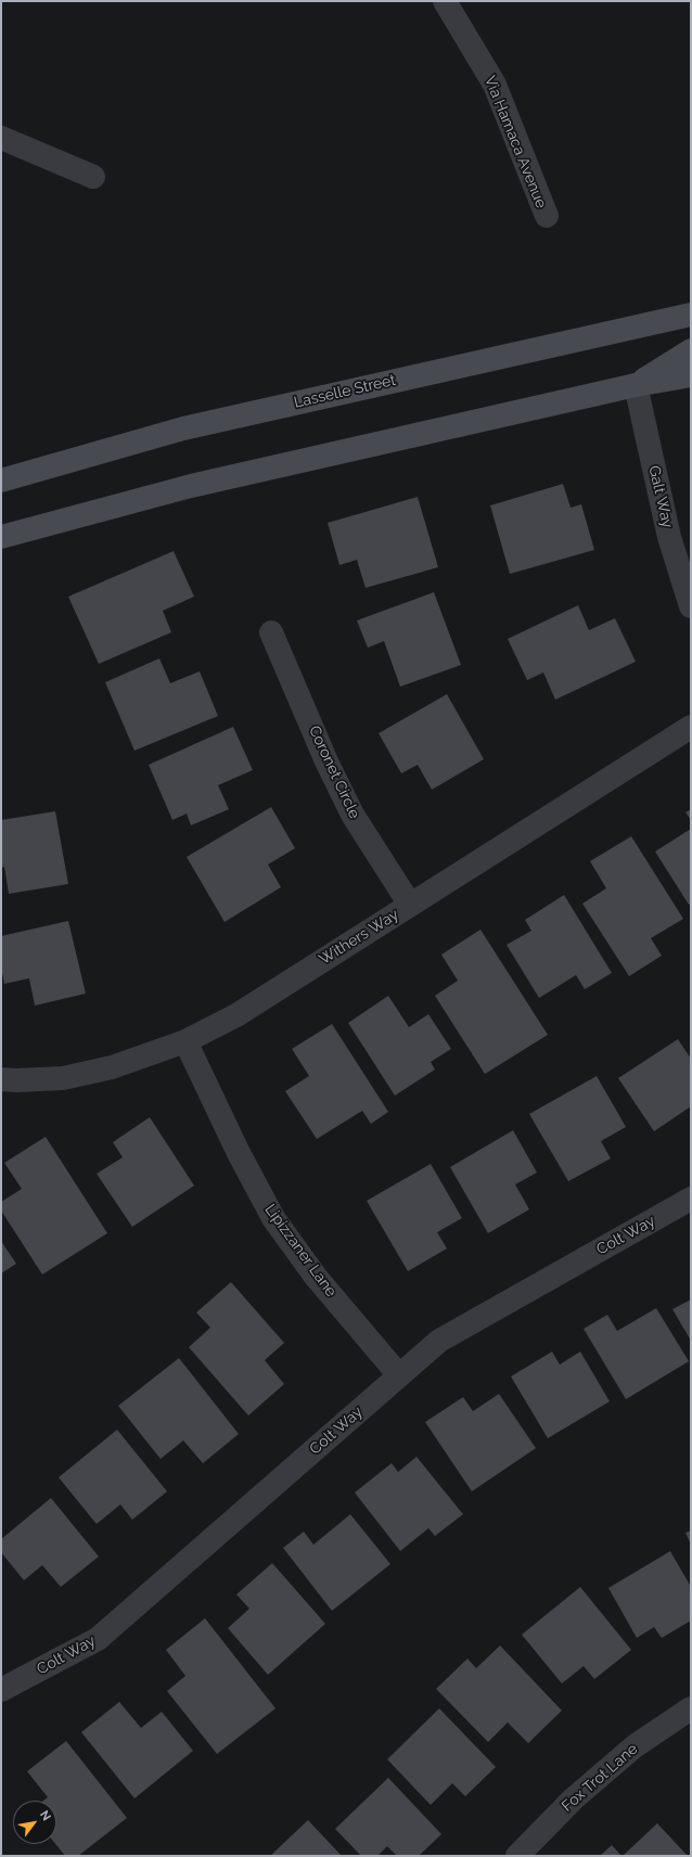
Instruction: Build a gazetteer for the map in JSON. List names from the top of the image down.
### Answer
{
  "streets": {
    "main road": ["Lasselle Street"],
    "street": [
      "Via Hamaca Avenue",
      "Galt Way",
      "Coronet Circle",
      "Withers Way",
      "Colt Way",
      "Lipizzaner Lane",
      "Fox Trot Lane"
    ]
  },
  "crossings": [
    ["Coronet Circle", "Withers Way"],
    ["Withers Way", "Lipizzaner Lane"],
    ["Colt Way", "Lipizzaner Lane"]
  ],
  "north": "top right"
}
